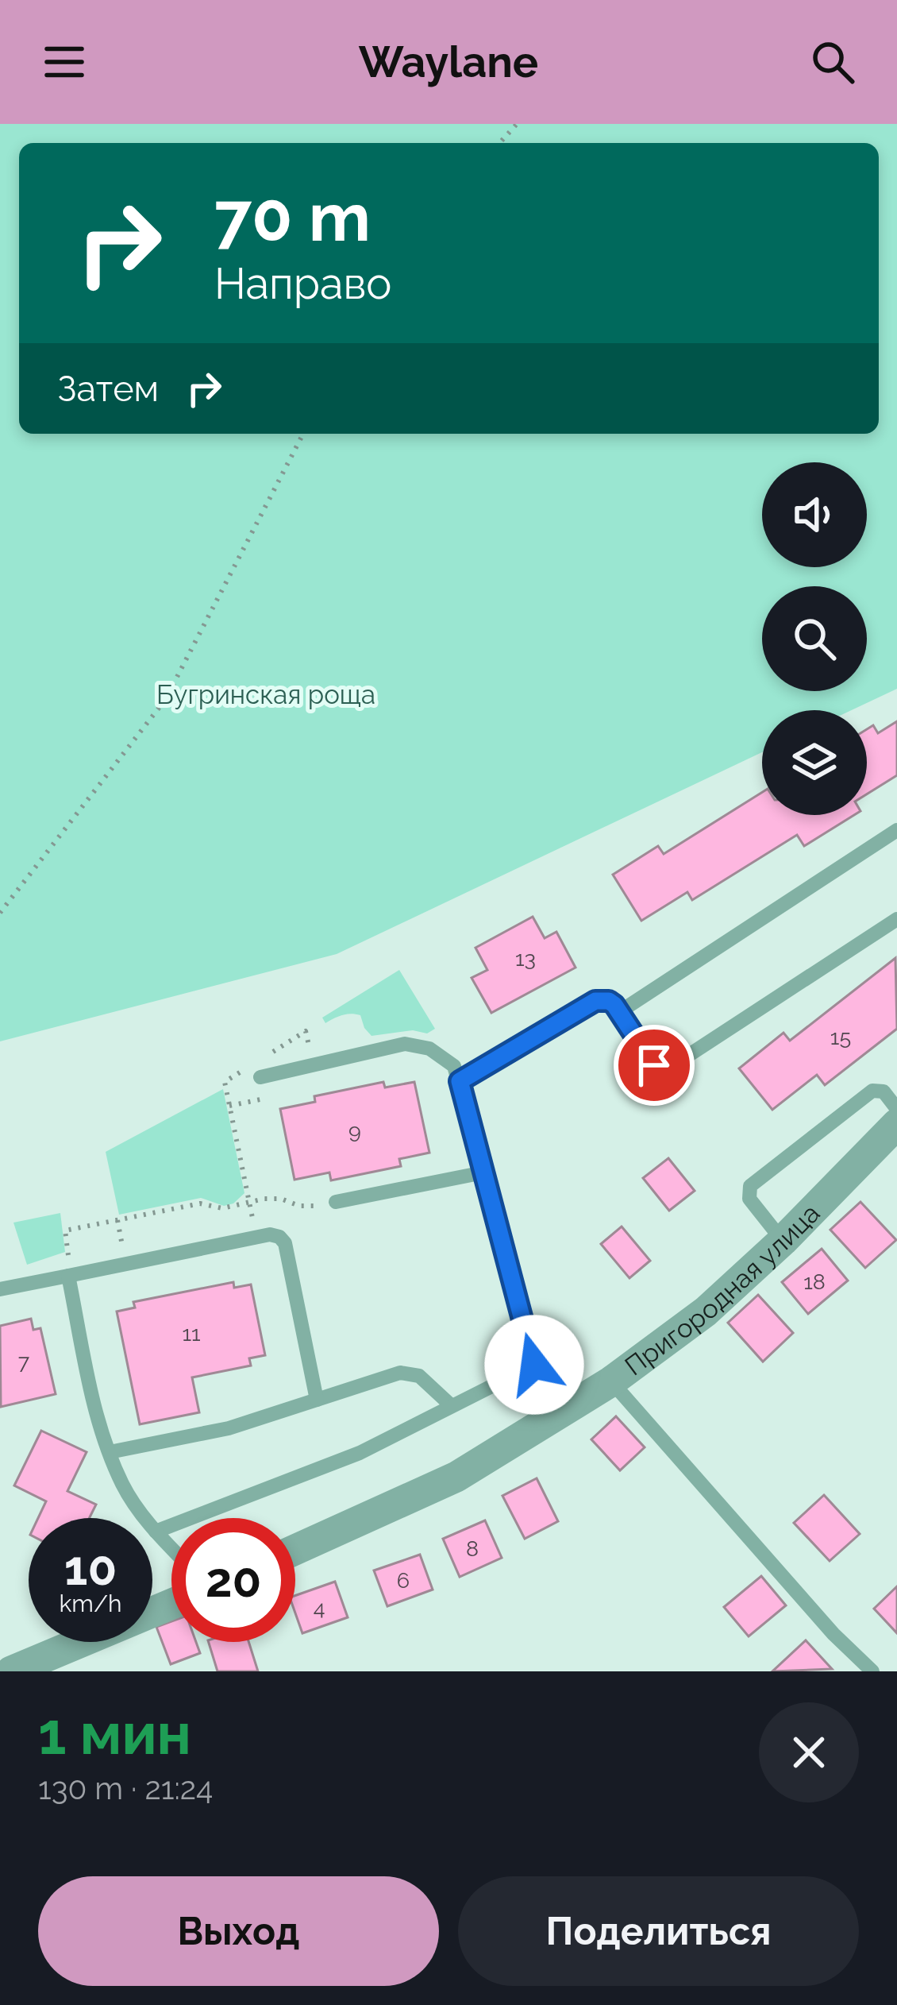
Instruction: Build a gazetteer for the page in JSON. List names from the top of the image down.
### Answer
{
  "streets": {
    "street": ["Пригородная улица"]
  },
  "parks": ["Бугринская роща"],
  "house_numbers": [
    "13",
    "15",
    "9",
    "18",
    "11",
    "7",
    "8",
    "6",
    "4"
  ],
  "page": {
    "header": "Waylane",
    "turn": ["70 m", "Направо"],
    "then": "Затем",
    "speed": "10 km/h",
    "limit": "20",
    "heading": ["1 мин", "130 m · 21:24"],
    "buttons": ["Выход", "Поделиться"]
  }
}
